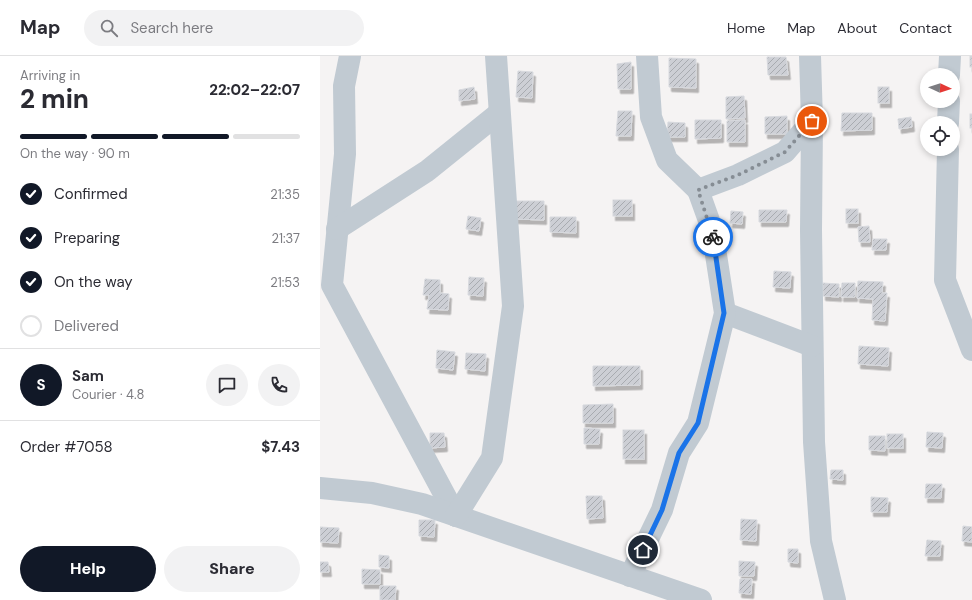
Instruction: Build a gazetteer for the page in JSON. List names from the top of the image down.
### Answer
{
  "north": "right",
  "page": {
    "header": "Map",
    "search": "Search here",
    "nav": [
      "Home",
      "Map",
      "About",
      "Contact"
    ],
    "heading": ["2 min", "Arriving in", "22:02–22:07"],
    "panel": [
      "Sam",
      "Courier · 4.8",
      "Order #7058",
      "$7.43"
    ],
    "bar": "On the way · 90 m",
    "list": [
      ["Confirmed", "21:35"],
      ["Preparing", "21:37"],
      ["On the way", "21:53"],
      "Delivered"
    ],
    "round": "S",
    "buttons": ["Help", "Share"]
  }
}
